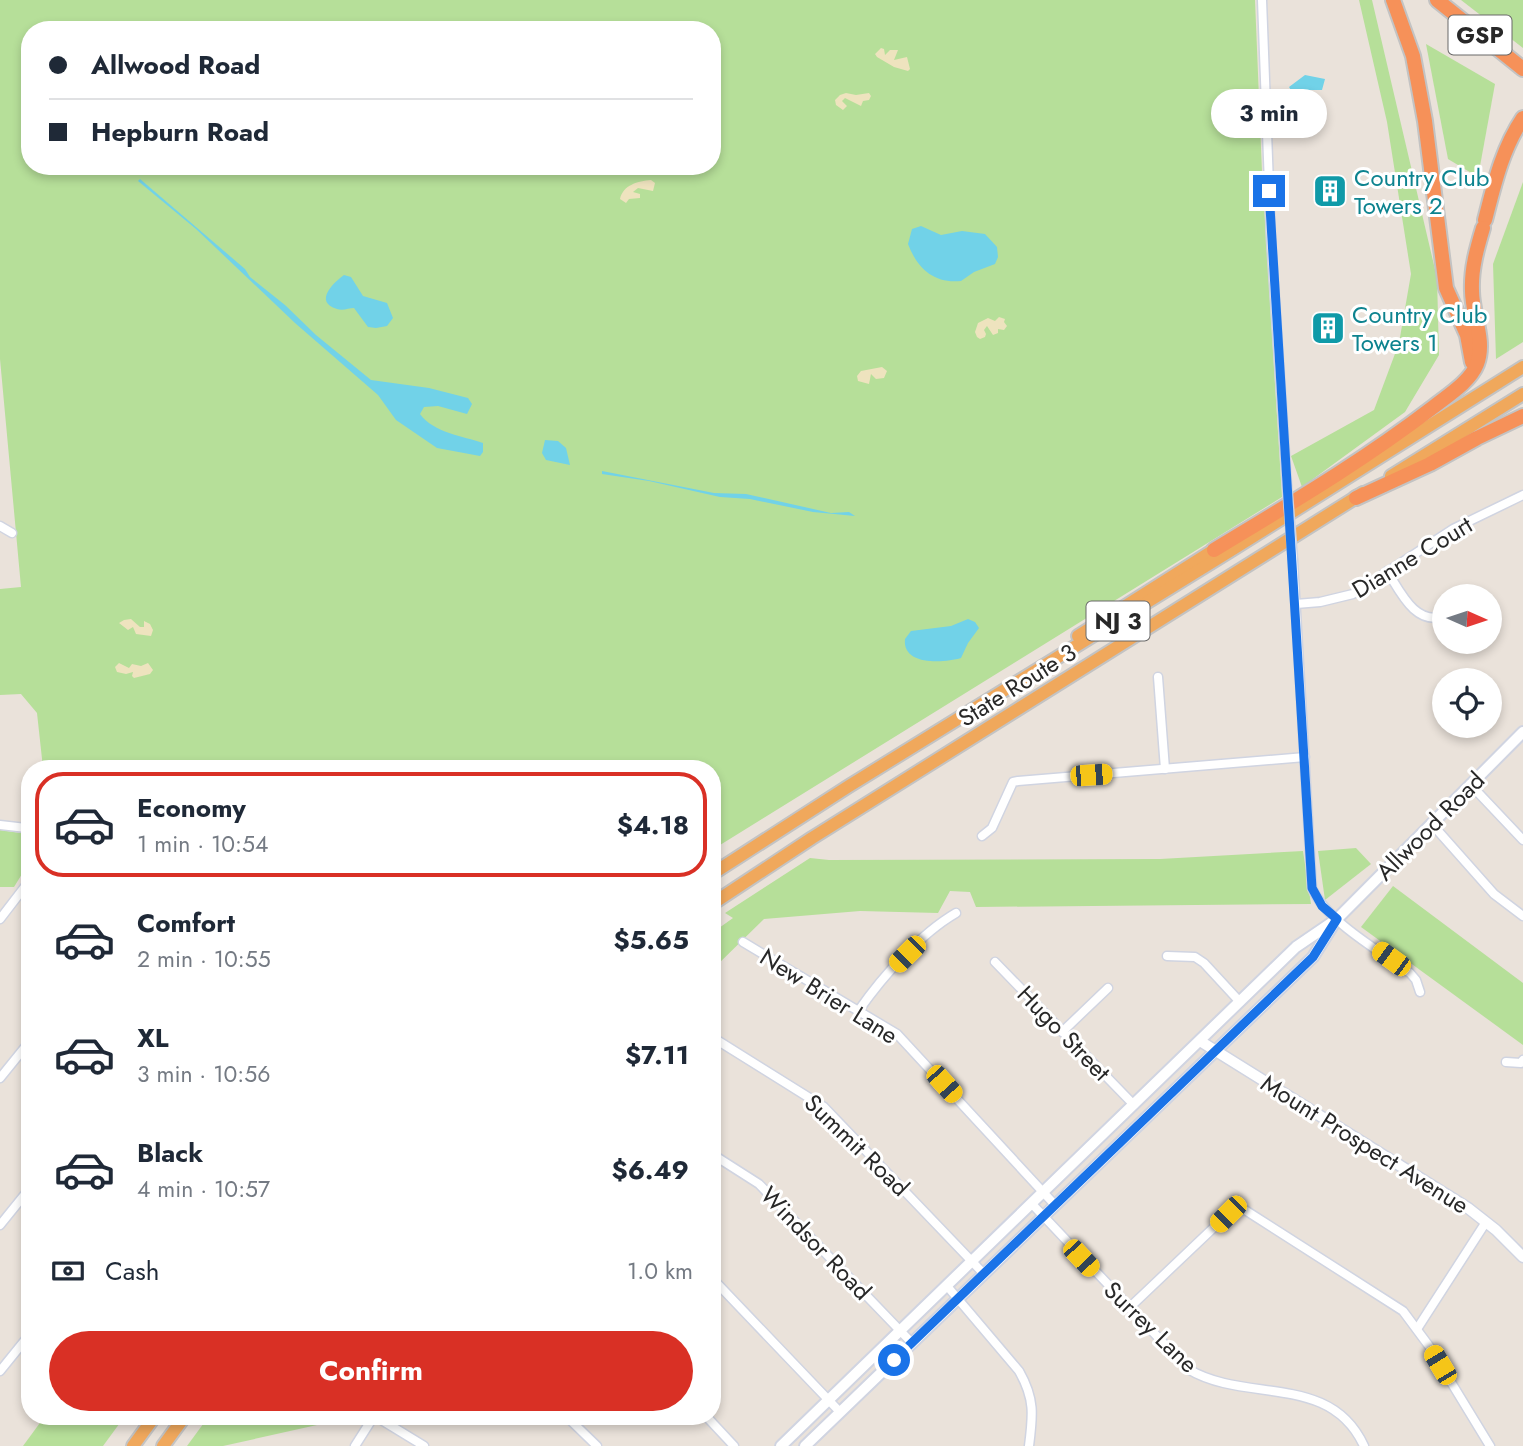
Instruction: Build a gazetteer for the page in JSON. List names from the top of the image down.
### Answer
{
  "streets": {
    "highway": ["GSP", "NJ 3", "State Route 3"],
    "main road": ["Allwood Road"],
    "street": [
      "Dianne Court",
      "New Brier Lane",
      "Hugo Street",
      "Mount Prospect Avenue",
      "Summit Road",
      "Windsor Road",
      "Surrey Lane"
    ]
  },
  "crossings": [
    ["Allwood Road", "New Brier Lane"],
    ["Allwood Road", "Hugo Street"],
    ["Allwood Road", "Mount Prospect Avenue"],
    ["Allwood Road", "Summit Road"],
    ["Allwood Road", "Windsor Road"],
    ["Allwood Road", "Surrey Lane"]
  ],
  "places": {
    "building": ["Country Club Towers 2", "Country Club Towers 1"]
  },
  "north": "right",
  "page": {
    "banner": ["Allwood Road", "Hepburn Road"],
    "bubble": "3 min",
    "list": [
      {
        "name": "Economy",
        "note": "1 min · 10:54",
        "value": "$4.18"
      },
      {
        "name": "Comfort",
        "note": "2 min · 10:55",
        "value": "$5.65"
      },
      {
        "name": "XL",
        "note": "3 min · 10:56",
        "value": "$7.11"
      },
      {
        "name": "Black",
        "note": "4 min · 10:57",
        "value": "$6.49"
      }
    ],
    "pay": ["Cash", "1.0 km"],
    "buttons": "Confirm"
  }
}
